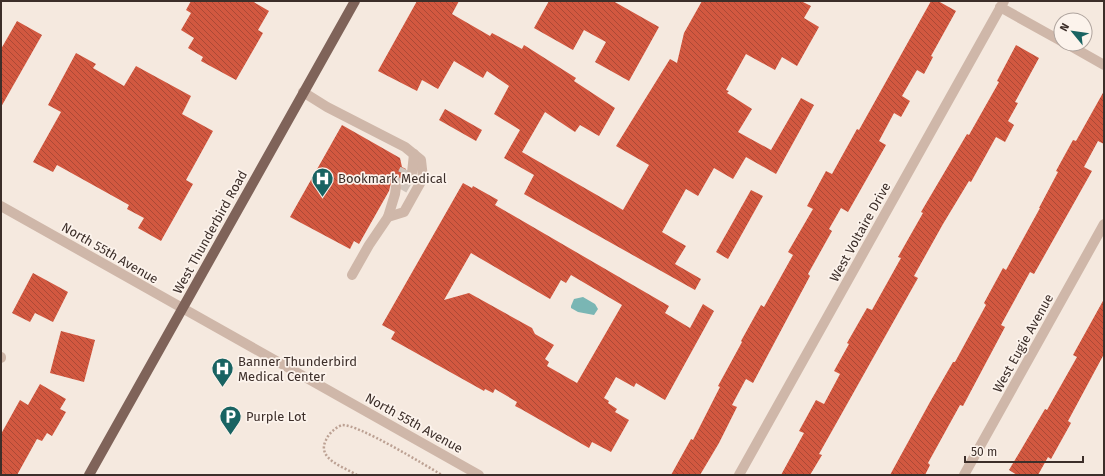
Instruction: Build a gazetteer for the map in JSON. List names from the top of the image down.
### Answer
{
  "streets": {
    "main road": ["West Thunderbird Road"],
    "street": ["West Voltaire Drive", "North 55th Avenue", "West Eugie Avenue"]
  },
  "crossings": [
    ["West Thunderbird Road", "North 55th Avenue"]
  ],
  "places": {
    "hospital": ["Bookmark Medical", "Banner Thunderbird Medical Center"],
    "parking": ["Purple Lot"]
  },
  "scale_bar": "50 m",
  "north": "top left"
}
